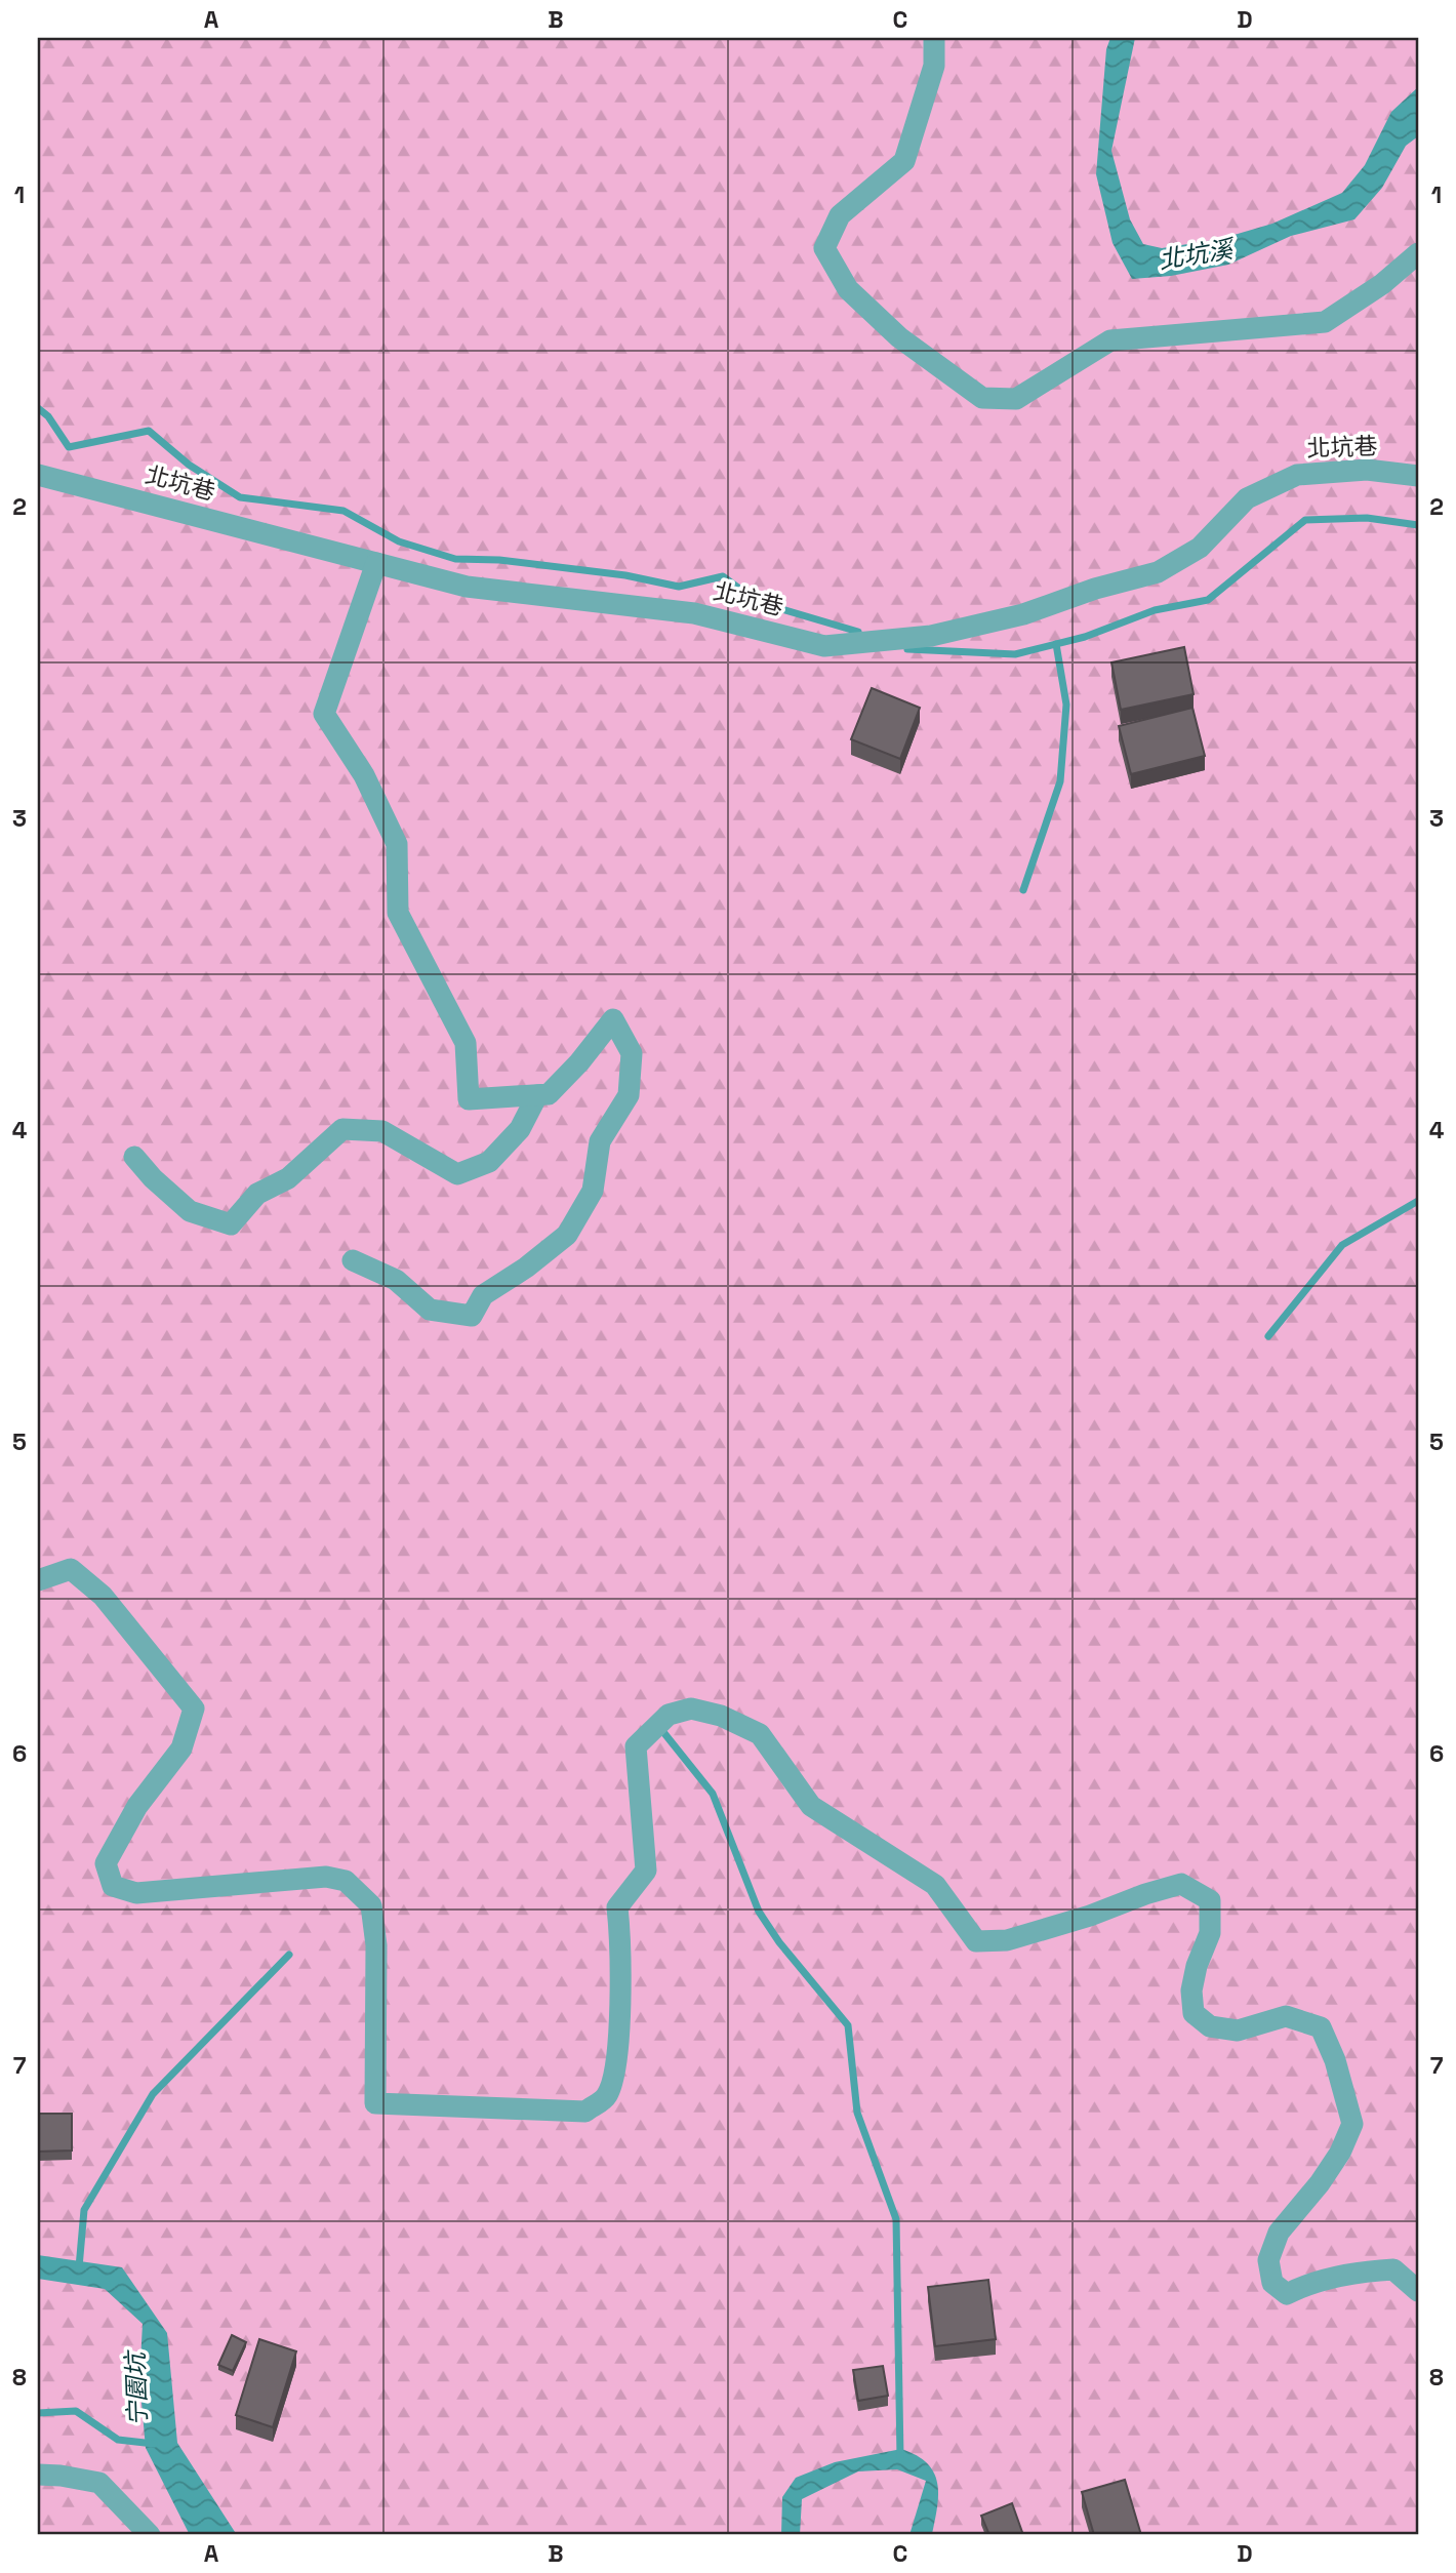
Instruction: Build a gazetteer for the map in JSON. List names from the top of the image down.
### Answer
{
  "streets": {
    "street": ["北坑巷"]
  },
  "water": ["北坑溪", "宁園坑"],
  "grid": {
    "columns": [
      "A",
      "B",
      "C",
      "D"
    ],
    "rows": [
      "1",
      "2",
      "3",
      "4",
      "5",
      "6",
      "7",
      "8"
    ]
  }
}
